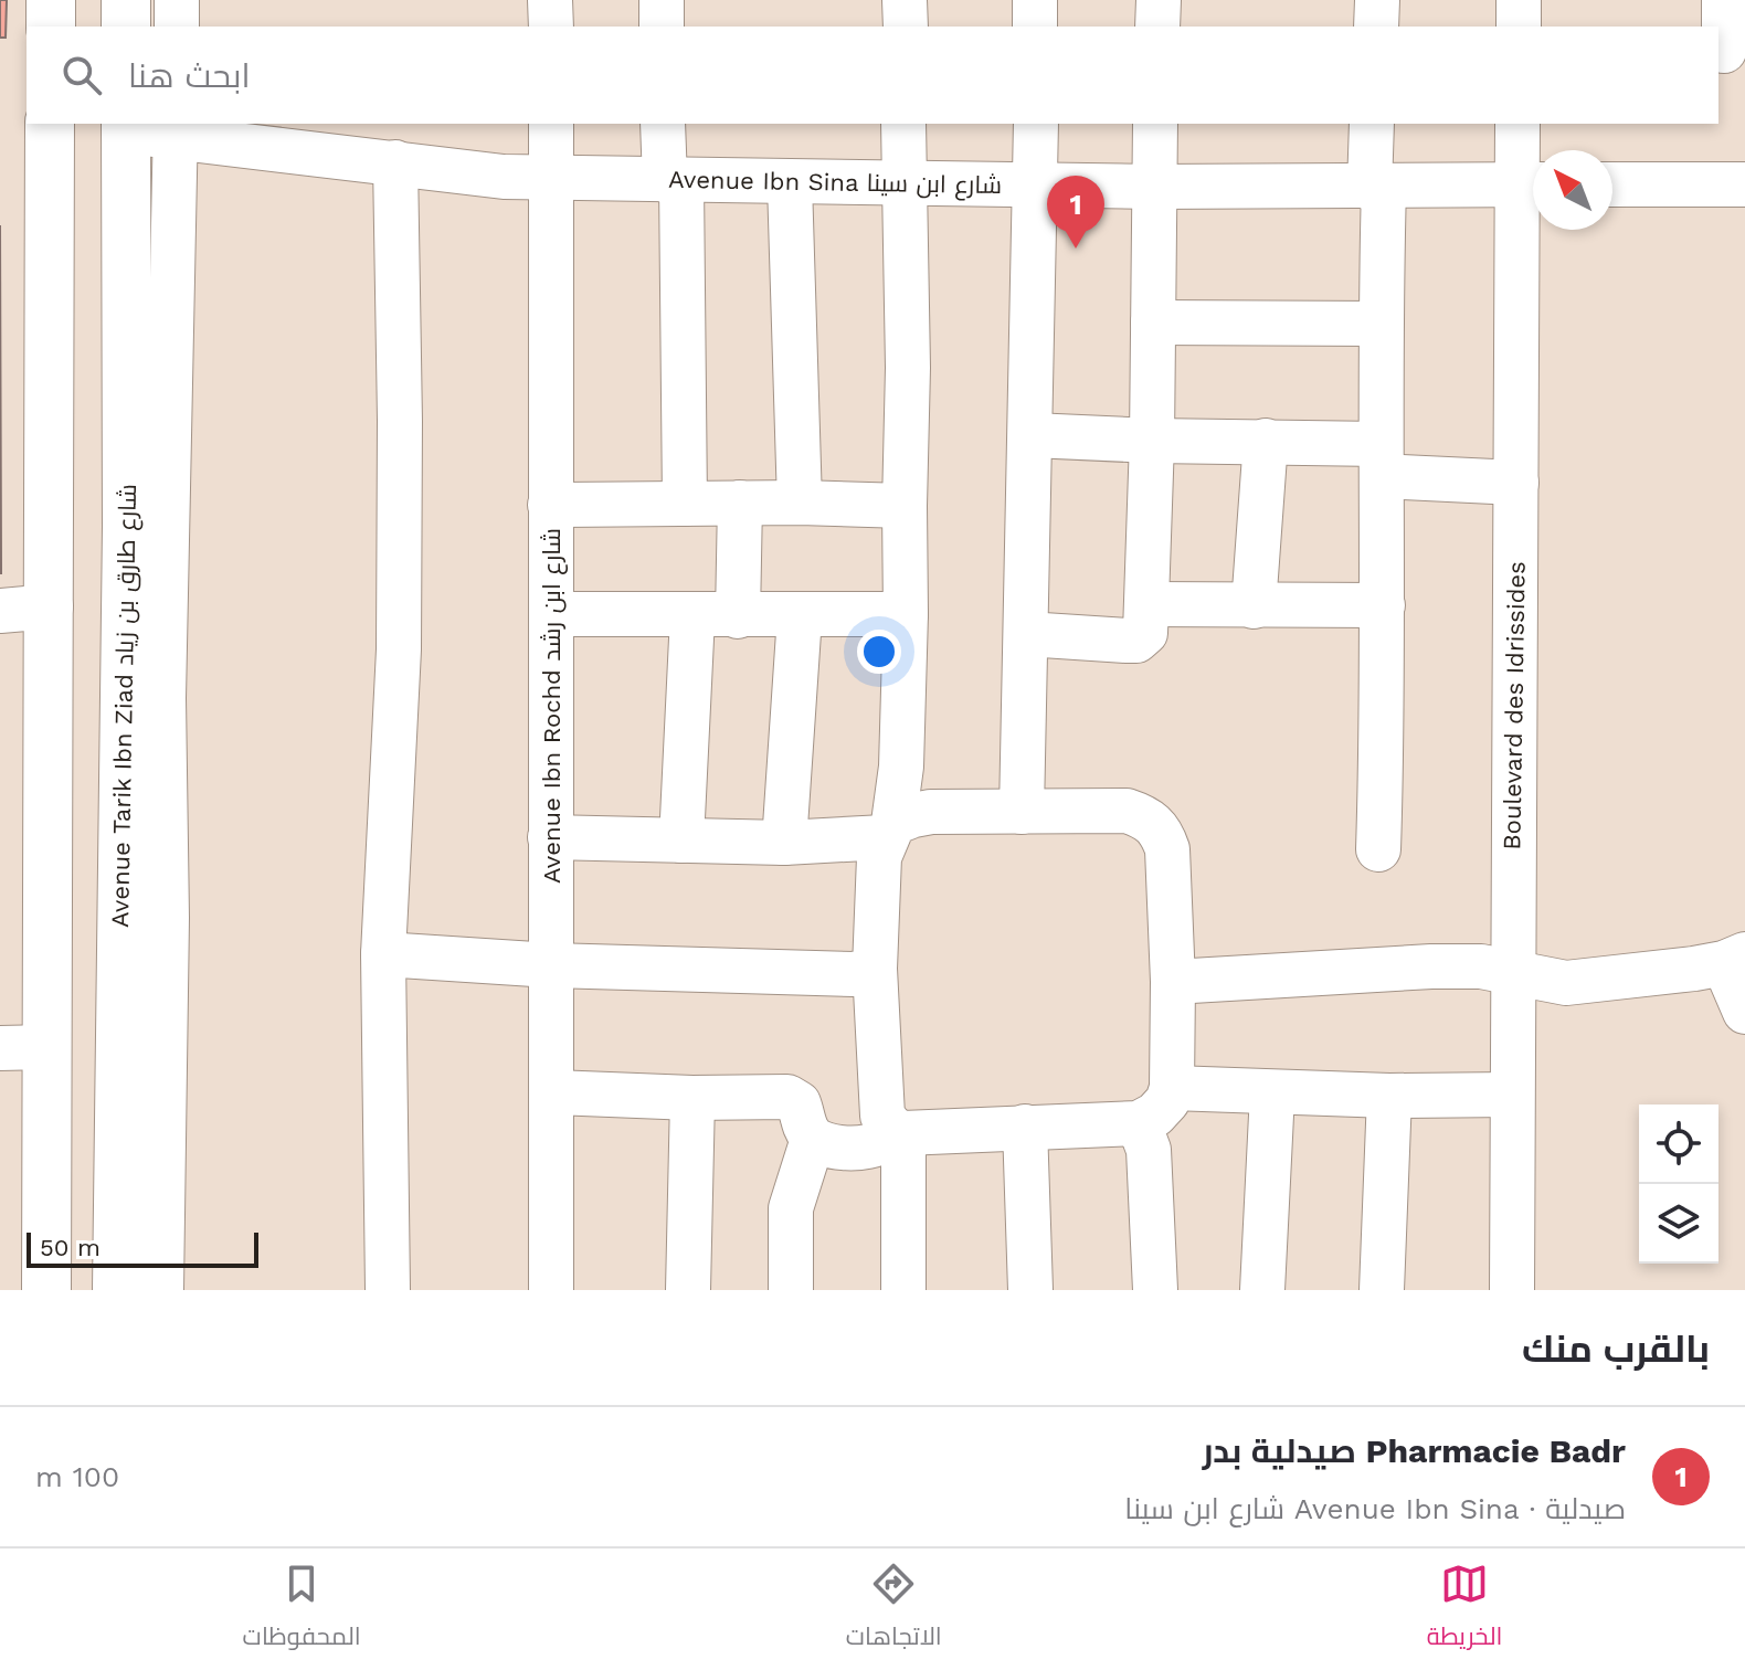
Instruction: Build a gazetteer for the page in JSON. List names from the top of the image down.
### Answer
{
  "streets": {
    "main road": ["Avenue Tarik Ibn Ziad شارع طارق بن زياد"],
    "street": ["Avenue Ibn Sina شارع ابن سينا", "Avenue Ibn Rochd شارع ابن رشد", "Boulevard des Idrissides"]
  },
  "crossings": [
    ["Avenue Ibn Sina شارع ابن سينا", "Avenue Tarik Ibn Ziad شارع طارق بن زياد"],
    ["Avenue Ibn Sina شارع ابن سينا", "Avenue Ibn Rochd شارع ابن رشد"],
    ["Avenue Ibn Sina شارع ابن سينا", "Boulevard des Idrissides"]
  ],
  "scale_bar": "50 m",
  "north": "top left",
  "page": {
    "search": "ابحث هنا",
    "pins": "1",
    "scale": "50 m",
    "heading": "بالقرب منك",
    "list": [
      {
        "mark": "1",
        "name": "Pharmacie Badr صيدلية بدر",
        "note": "صيدلية · Avenue Ibn Sina شارع ابن سينا",
        "value": "100 m"
      }
    ],
    "nav": ["الخريطة", "الاتجاهات", "المحفوظات"]
  }
}
